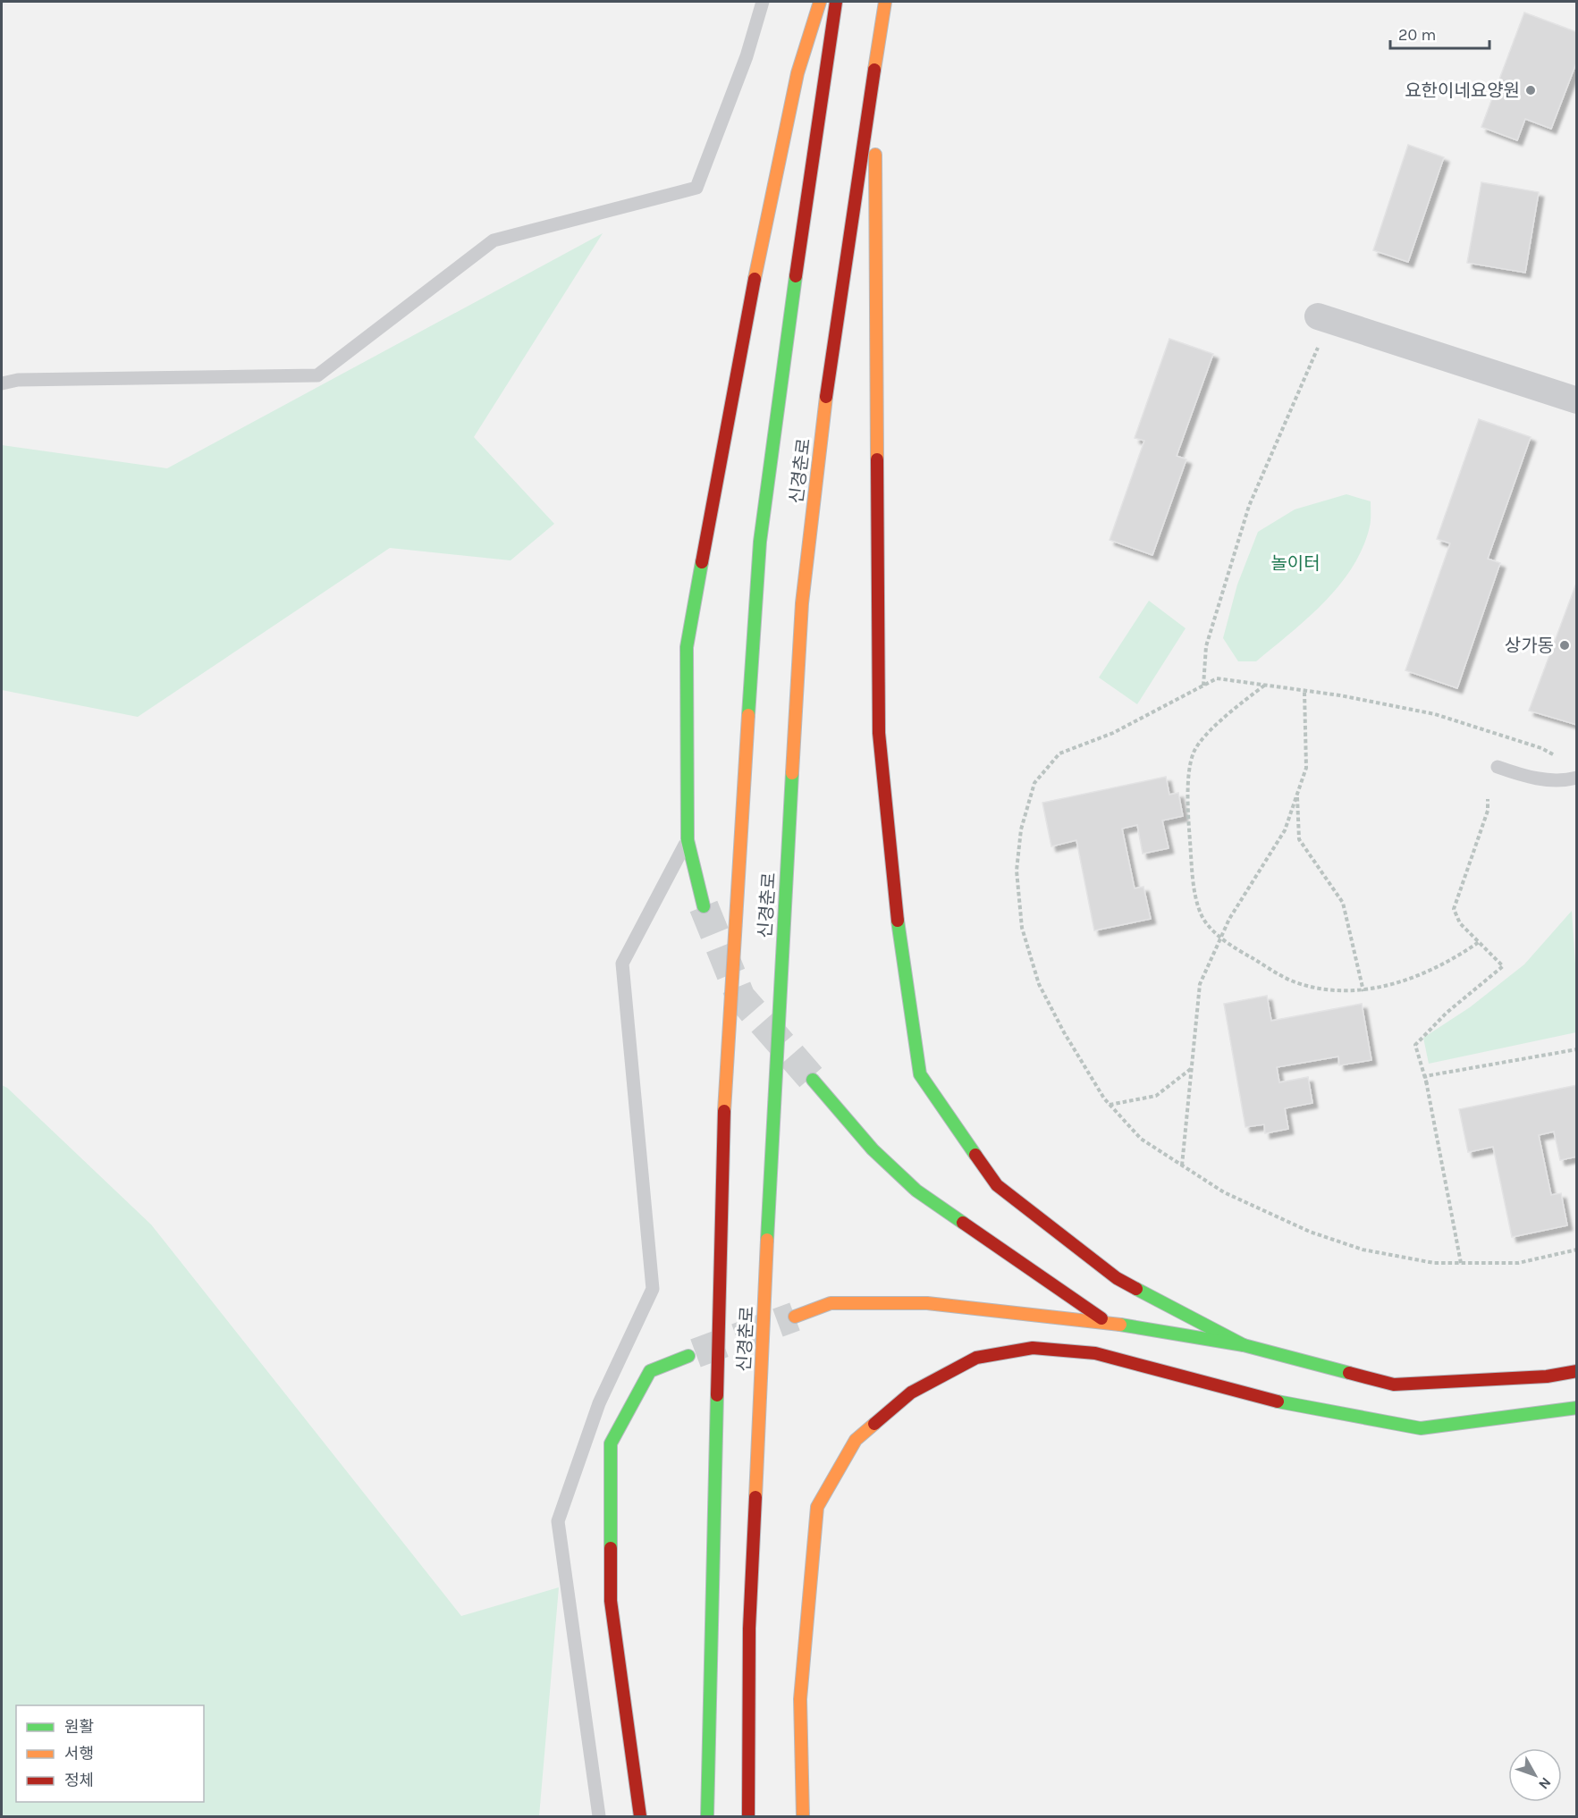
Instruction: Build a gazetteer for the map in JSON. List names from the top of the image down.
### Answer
{
  "streets": {
    "highway": ["신경춘로"]
  },
  "parks": ["놀이터"],
  "places": ["요한이네요양원", "상가동"],
  "legend": ["원활", "서행", "정체"],
  "scale_bar": "20 m",
  "north": "bottom right"
}
